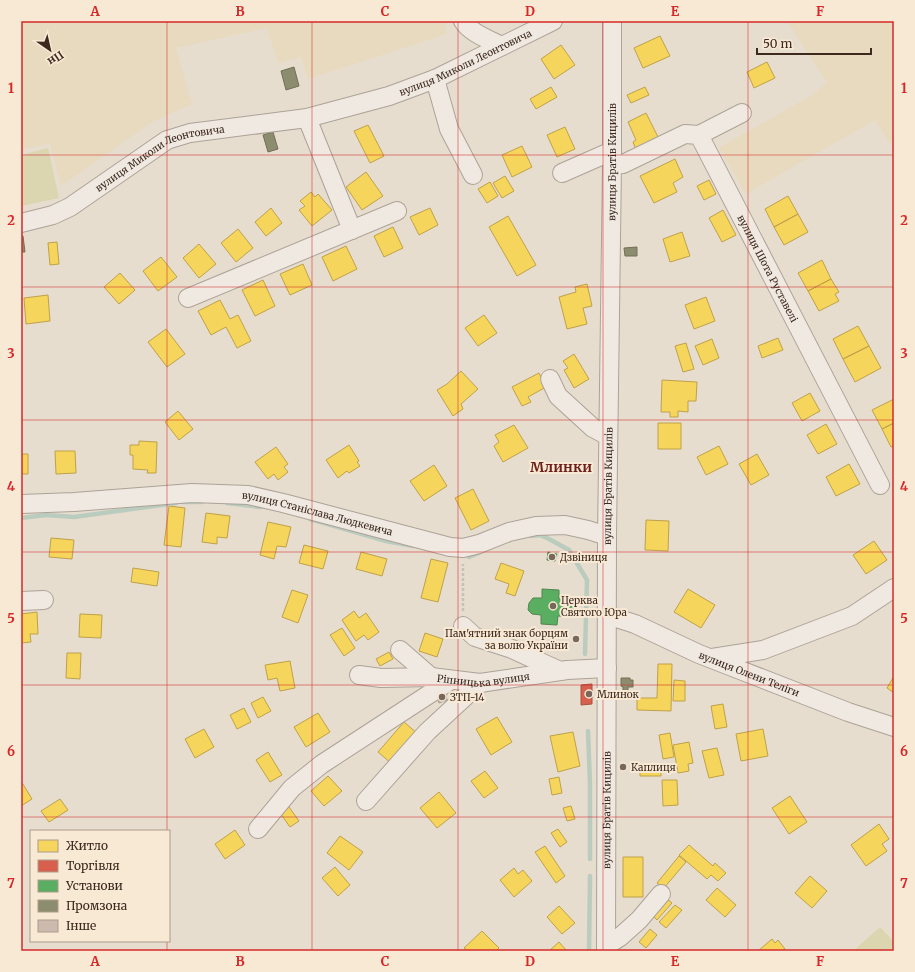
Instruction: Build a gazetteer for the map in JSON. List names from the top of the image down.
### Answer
{
  "streets": {
    "street": [
      "вулиця Миколи Леонтовича",
      "вулиця Братів Кицилів",
      "вулиця Шота Руставелі",
      "вулиця Станіслава Людкевича",
      "вулиця Олени Теліги",
      "Ріпницька вулиця"
    ]
  },
  "crossings": [
    ["вулиця Братів Кицилів", "вулиця Станіслава Людкевича"],
    ["вулиця Братів Кицилів", "вулиця Олени Теліги"],
    ["вулиця Братів Кицилів", "Ріпницька вулиця"]
  ],
  "districts": ["Млинки"],
  "places": [
    "Дзвіниця",
    "Церква Святого Юра",
    "Пам'ятний знак борцям за волю України",
    "Млинок",
    "ЗТП-14",
    "Каплиця"
  ],
  "legend": [
    "Житло",
    "Торгівля",
    "Установи",
    "Промзона",
    "Інше"
  ],
  "scale_bar": "50 m",
  "north": "bottom right",
  "grid": {
    "columns": [
      "A",
      "B",
      "C",
      "D",
      "E",
      "F"
    ],
    "rows": [
      "1",
      "2",
      "3",
      "4",
      "5",
      "6",
      "7"
    ]
  }
}
